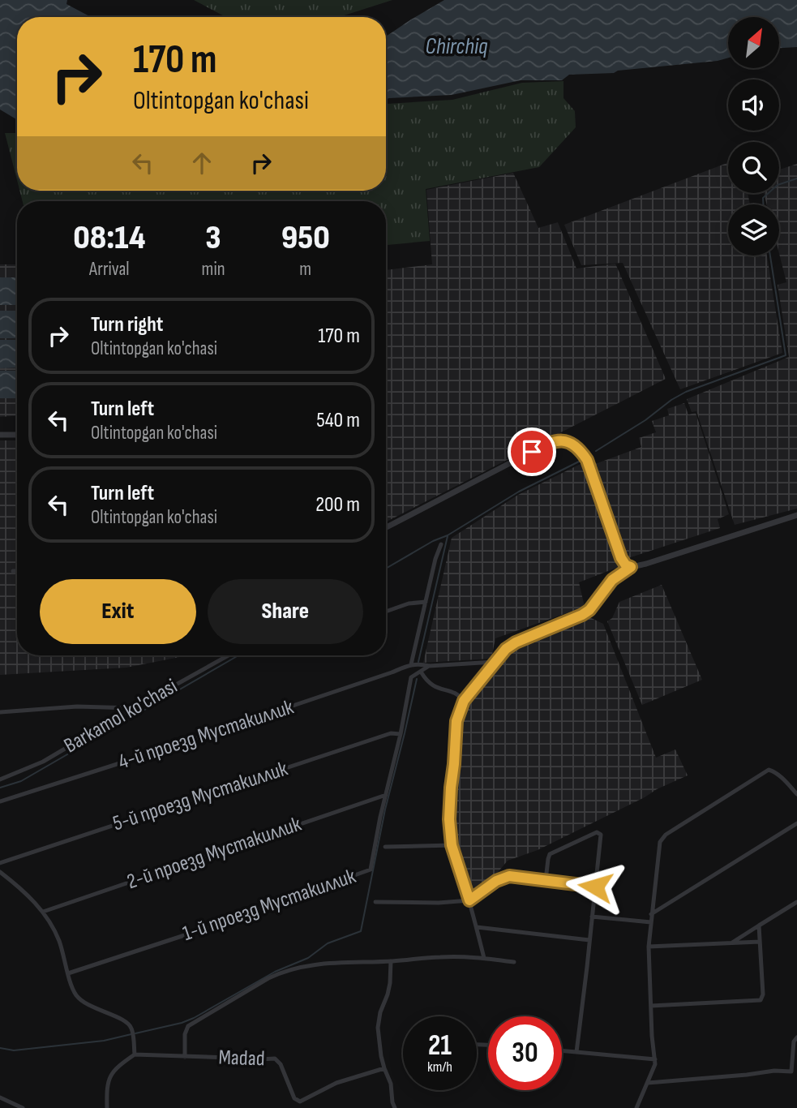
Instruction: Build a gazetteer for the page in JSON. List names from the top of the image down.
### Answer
{
  "streets": {
    "street": [
      "Barkamol ko'chasi",
      "4-й проезд Мустакиллик",
      "5-й проезд Мустакиллик",
      "2-й проезд Мустакиллик",
      "1-й проезд Мустакиллик",
      "Madad"
    ]
  },
  "crossings": [
    ["5-й проезд Мустакиллик", "1-й проезд Мустакиллик"],
    ["2-й проезд Мустакиллик", "1-й проезд Мустакиллик"]
  ],
  "water": ["Chirchiq"],
  "north": "top right",
  "page": {
    "turn": ["170 m", "Oltintopgan ko'chasi"],
    "eta": [
      "08:14",
      "Arrival",
      "3",
      "min",
      "950",
      "m"
    ],
    "list": [
      {
        "name": "Turn right",
        "note": "Oltintopgan ko'chasi",
        "value": "170 m"
      },
      {
        "name": "Turn left",
        "note": "Oltintopgan ko'chasi",
        "value": "540 m"
      },
      {
        "name": "Turn left",
        "note": "Oltintopgan ko'chasi",
        "value": "200 m"
      }
    ],
    "buttons": ["Exit", "Share"],
    "speed": "21 km/h",
    "limit": "30"
  }
}
